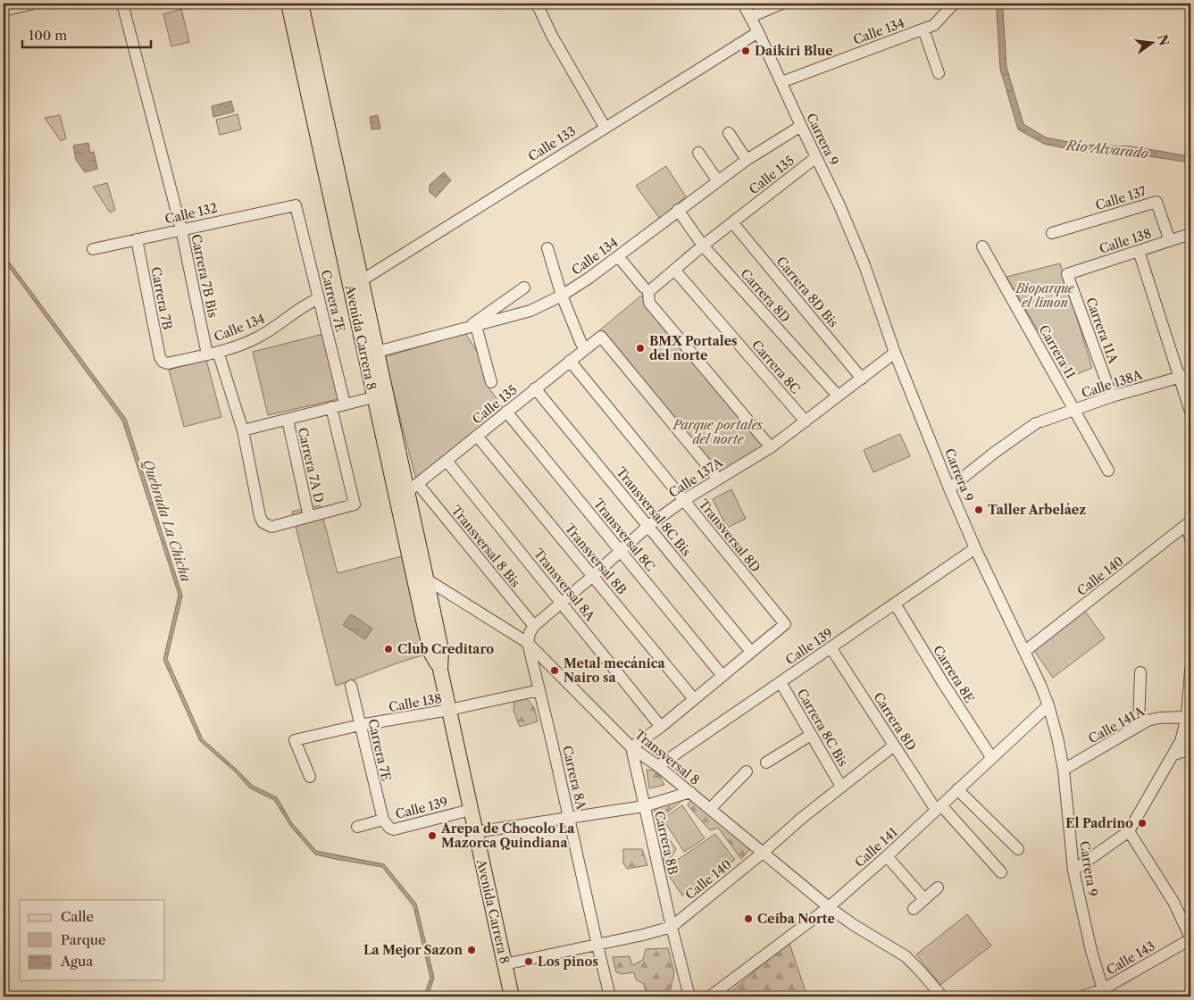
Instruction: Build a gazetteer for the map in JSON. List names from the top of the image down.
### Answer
{
  "streets": {
    "main road": ["Avenida Carrera 8"],
    "street": [
      "Calle 134",
      "Carrera 9",
      "Calle 133",
      "Calle 135",
      "Calle 137",
      "Calle 132",
      "Calle 138",
      "Carrera 7B Bis",
      "Carrera 8D Bis",
      "Carrera 8D",
      "Carrera 7B",
      "Carrera 7E",
      "Carrera 11A",
      "Carrera 11",
      "Carrera 8C",
      "Calle 138A",
      "Carrera 7A D",
      "Calle 137A",
      "Transversal 8C Bis",
      "Transversal 8C",
      "Transversal 8D",
      "Transversal 8 Bis",
      "Transversal 8B",
      "Calle 140",
      "Transversal 8A",
      "Calle 139",
      "Carrera 8E",
      "Calle 141A",
      "Carrera 8C Bis",
      "Transversal 8",
      "Carrera 8A",
      "Carrera 8B",
      "Calle 141",
      "Calle 143"
    ]
  },
  "crossings": [
    ["Calle 134", "Carrera 9"],
    ["Calle 134", "Carrera 7B Bis"],
    ["Calle 134", "Carrera 8D"],
    ["Calle 134", "Carrera 7B"],
    ["Calle 134", "Carrera 7E"],
    ["Calle 134", "Avenida Carrera 8"],
    ["Carrera 9", "Calle 133"],
    ["Carrera 9", "Calle 135"],
    ["Carrera 9", "Calle 138A"],
    ["Carrera 9", "Calle 137A"],
    ["Carrera 9", "Calle 140"],
    ["Carrera 9", "Calle 139"],
    ["Carrera 9", "Calle 141A"],
    ["Carrera 9", "Calle 141"],
    ["Carrera 9", "Calle 143"],
    ["Calle 133", "Avenida Carrera 8"],
    ["Calle 135", "Carrera 8D Bis"],
    ["Calle 135", "Carrera 8D"],
    ["Calle 135", "Avenida Carrera 8"],
    ["Calle 135", "Carrera 8C"],
    ["Calle 135", "Calle 137A"],
    ["Calle 135", "Transversal 8C Bis"],
    ["Calle 135", "Transversal 8C"],
    ["Calle 135", "Transversal 8D"],
    ["Calle 135", "Transversal 8 Bis"],
    ["Calle 135", "Transversal 8B"],
    ["Calle 135", "Transversal 8A"],
    ["Calle 137", "Calle 138"],
    ["Calle 132", "Carrera 7B Bis"],
    ["Calle 132", "Carrera 7B"],
    ["Calle 132", "Carrera 7E"],
    ["Calle 138", "Carrera 7E"],
    ["Calle 138", "Carrera 11A"],
    ["Calle 138", "Avenida Carrera 8"],
    ["Calle 138", "Carrera 8A"],
    ["Carrera 7B Bis", "Carrera 7A D"],
    ["Carrera 8D Bis", "Calle 137A"],
    ["Carrera 8D", "Calle 137A"],
    ["Carrera 8D", "Calle 140"],
    ["Carrera 8D", "Calle 139"],
    ["Carrera 8D", "Calle 141"],
    ["Carrera 7E", "Calle 139"],
    ["Carrera 11A", "Calle 138A"],
    ["Avenida Carrera 8", "Transversal 8 Bis"],
    ["Avenida Carrera 8", "Calle 140"],
    ["Avenida Carrera 8", "Calle 139"],
    ["Avenida Carrera 8", "Transversal 8"],
    ["Carrera 11", "Calle 138A"],
    ["Carrera 8C", "Calle 137A"],
    ["Calle 137A", "Transversal 8C Bis"],
    ["Calle 137A", "Transversal 8C"],
    ["Calle 137A", "Transversal 8D"],
    ["Calle 137A", "Transversal 8 Bis"],
    ["Calle 137A", "Transversal 8B"],
    ["Calle 137A", "Transversal 8A"],
    ["Transversal 8C Bis", "Transversal 8D"],
    ["Calle 140", "Carrera 8C Bis"],
    ["Calle 140", "Transversal 8"],
    ["Calle 140", "Carrera 8A"],
    ["Calle 140", "Carrera 8B"],
    ["Calle 139", "Carrera 8E"],
    ["Calle 139", "Carrera 8C Bis"],
    ["Calle 139", "Transversal 8"],
    ["Carrera 8E", "Calle 141"],
    ["Transversal 8", "Carrera 8A"],
    ["Transversal 8", "Carrera 8B"],
    ["Transversal 8", "Calle 141"]
  ],
  "water": ["Río Alvarado", "Quebrada La Chicha"],
  "parks": ["Bioparque el limon", "Parque portales del norte"],
  "places": [
    "Daikiri Blue",
    "BMX Portales del norte",
    "Taller Arbeláez",
    "Club Creditaro",
    "Metal mecánica Nairo sa",
    "El Padrino",
    "Arepa de Chocolo La Mazorca Quindiana",
    "Ceiba Norte",
    "La Mejor Sazon",
    "Los pinos"
  ],
  "legend": ["Calle", "Parque", "Agua"],
  "scale_bar": "100 m",
  "north": "right"
}
